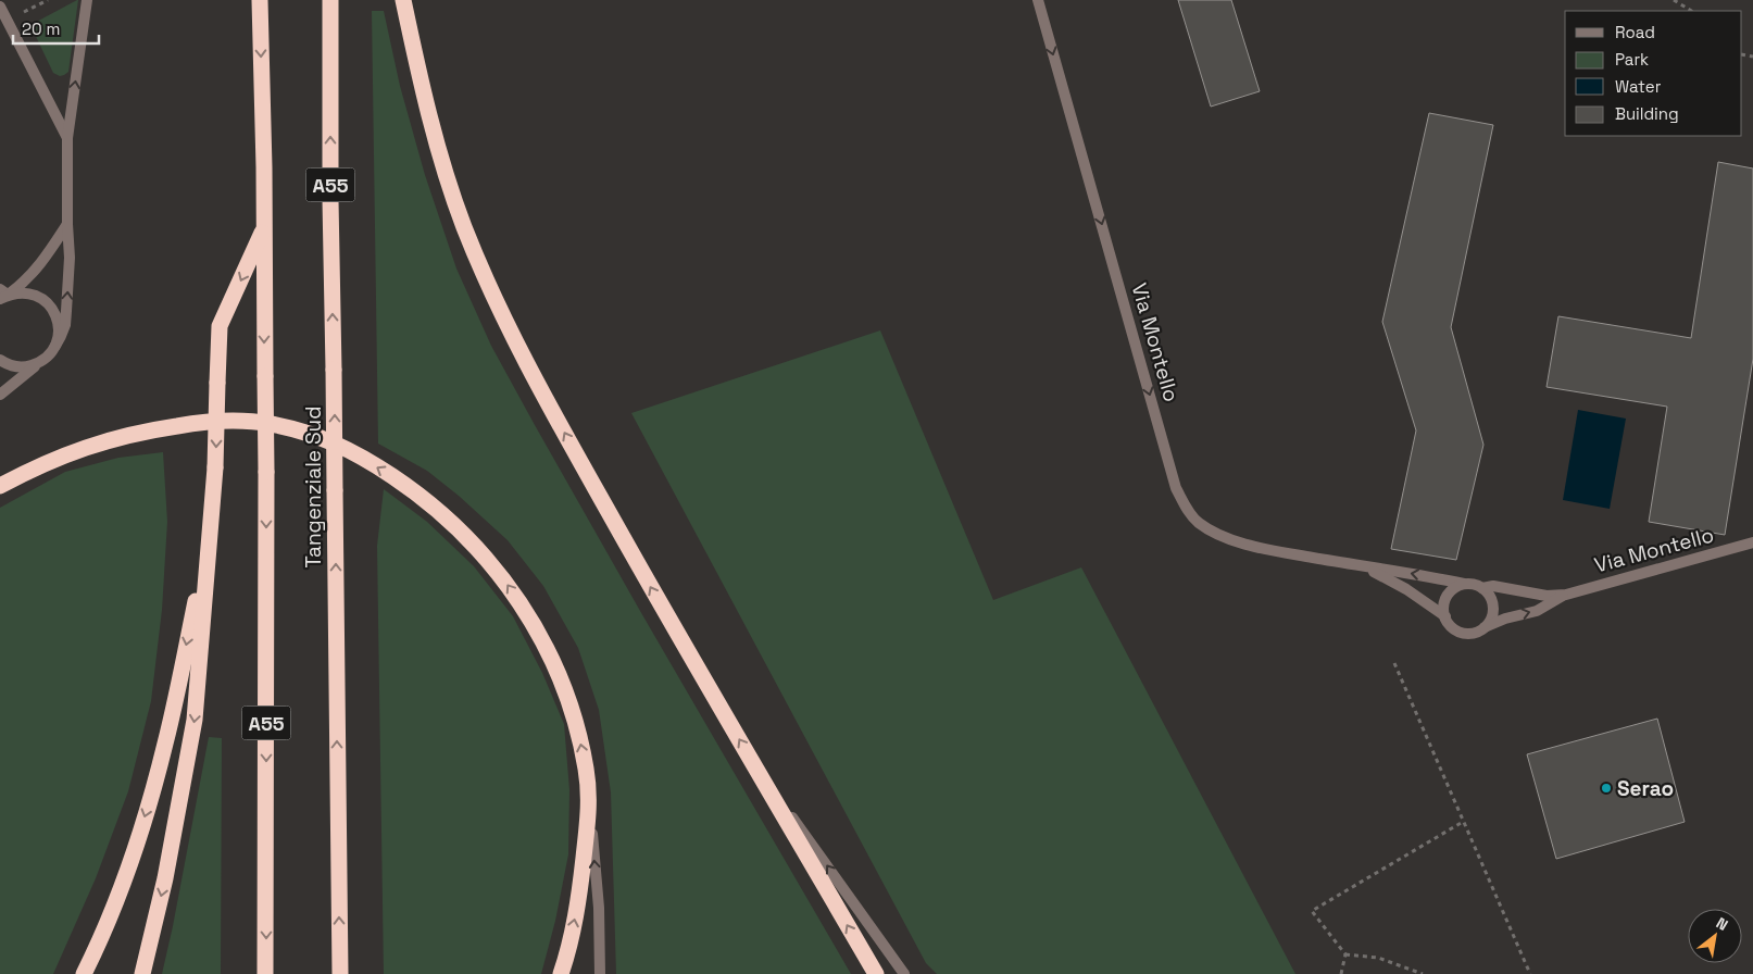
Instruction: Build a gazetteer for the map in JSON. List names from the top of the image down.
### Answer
{
  "streets": {
    "highway": ["A55", "Tangenziale Sud"],
    "street": ["Via Montello"]
  },
  "places": ["Serao"],
  "legend": [
    "Road",
    "Park",
    "Water",
    "Building"
  ],
  "scale_bar": "20 m",
  "north": "top right"
}
